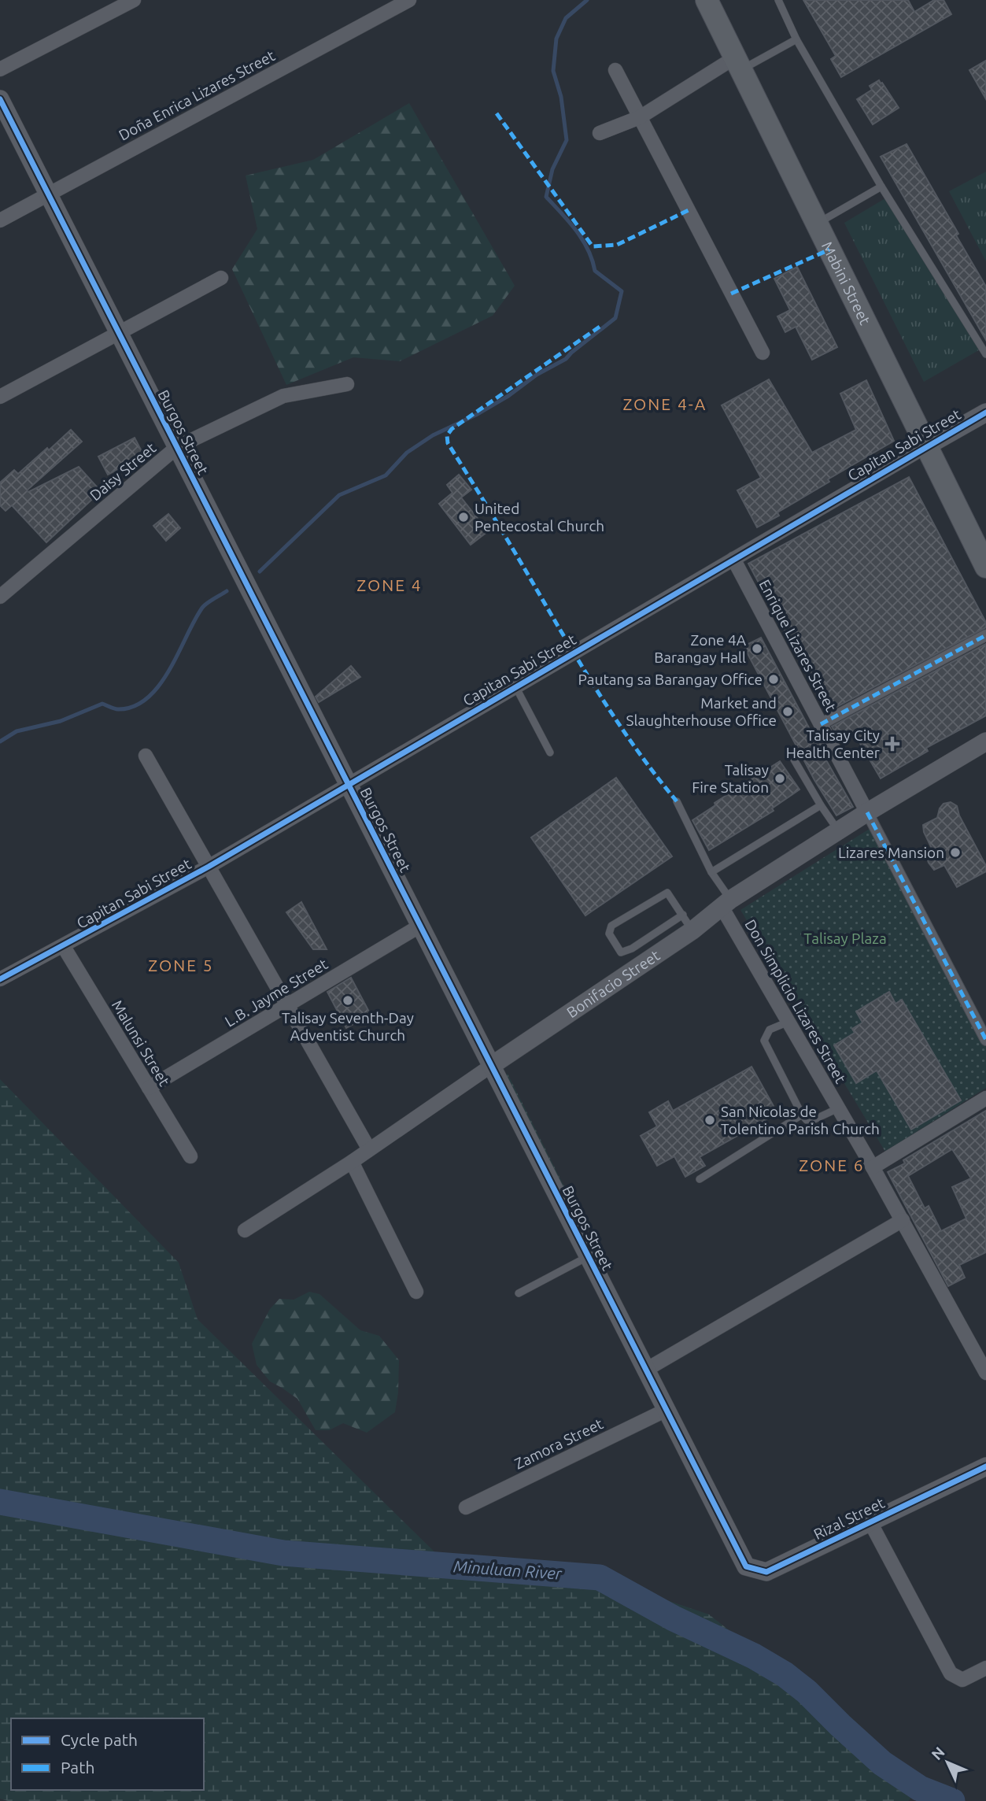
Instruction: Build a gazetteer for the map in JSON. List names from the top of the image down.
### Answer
{
  "streets": {
    "main road": ["Mabini Street"],
    "street": [
      "Doña Enrica Lizares Street",
      "Burgos Street",
      "Capitan Sabi Street",
      "Daisy Street",
      "Enrique Lizares Street",
      "Bonifacio Street",
      "L.B. Jayme Street",
      "Don Simplicio Lizares Street",
      "Malunsi Street",
      "Zamora Street",
      "Rizal Street"
    ]
  },
  "crossings": [
    ["Doña Enrica Lizares Street", "Burgos Street"],
    ["Mabini Street", "Capitan Sabi Street"],
    ["Burgos Street", "Capitan Sabi Street"],
    ["Burgos Street", "Daisy Street"],
    ["Burgos Street", "Bonifacio Street"],
    ["Burgos Street", "L.B. Jayme Street"],
    ["Burgos Street", "Zamora Street"],
    ["Burgos Street", "Rizal Street"],
    ["Capitan Sabi Street", "Enrique Lizares Street"],
    ["Capitan Sabi Street", "Malunsi Street"],
    ["Enrique Lizares Street", "Bonifacio Street"],
    ["Bonifacio Street", "Don Simplicio Lizares Street"],
    ["L.B. Jayme Street", "Malunsi Street"]
  ],
  "districts": [
    "ZONE 4-A",
    "ZONE 4",
    "ZONE 5",
    "ZONE 6"
  ],
  "water": ["Minuluan River"],
  "parks": ["Talisay Plaza"],
  "places": {
    "other": [
      "United Pentecostal Church",
      "Zone 4A Barangay Hall",
      "Pautang sa Barangay Office",
      "Market and Slaughterhouse Office",
      "Talisay Fire Station",
      "Lizares Mansion",
      "Talisay Seventh-Day Adventist Church",
      "San Nicolas de Tolentino Parish Church"
    ],
    "health": ["Talisay City Health Center"]
  },
  "legend": ["Cycle path", "Path"],
  "north": "top left"
}
